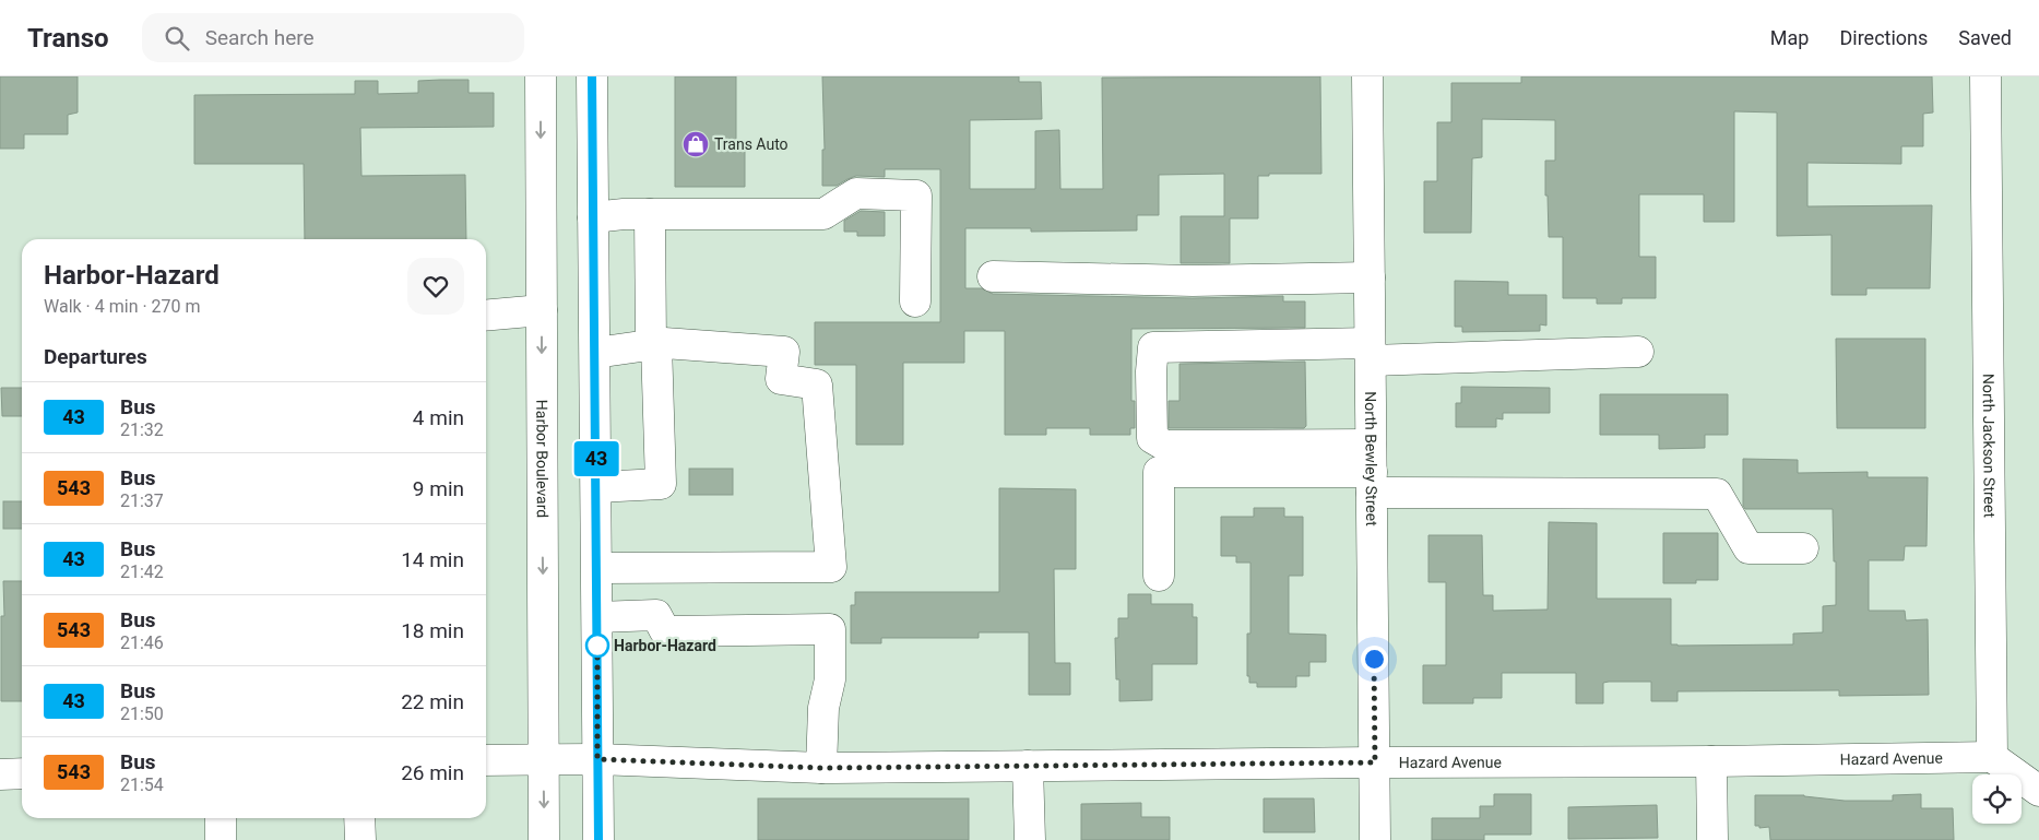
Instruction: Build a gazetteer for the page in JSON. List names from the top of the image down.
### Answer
{
  "streets": {
    "street": [
      "North Jackson Street",
      "North Bewley Street",
      "Harbor Boulevard",
      "Hazard Avenue"
    ]
  },
  "crossings": [
    ["North Jackson Street", "Hazard Avenue"],
    ["North Bewley Street", "Hazard Avenue"],
    ["Harbor Boulevard", "Hazard Avenue"]
  ],
  "places": {
    "shop": ["Trans Auto"],
    "other": ["Harbor-Hazard"]
  },
  "lines": ["bus line 43"],
  "page": {
    "header": "Transo",
    "search": "Search here",
    "nav": ["Map", "Directions", "Saved"],
    "on_map": "43",
    "heading": [
      ["Harbor-Hazard", "Walk · 4 min · 270 m"],
      "Departures"
    ],
    "list": [
      {
        "mark": "43",
        "name": "Bus",
        "note": "21:32",
        "value": "4 min"
      },
      {
        "mark": "543",
        "name": "Bus",
        "note": "21:37",
        "value": "9 min"
      },
      {
        "mark": "43",
        "name": "Bus",
        "note": "21:42",
        "value": "14 min"
      },
      {
        "mark": "543",
        "name": "Bus",
        "note": "21:46",
        "value": "18 min"
      },
      {
        "mark": "43",
        "name": "Bus",
        "note": "21:50",
        "value": "22 min"
      },
      {
        "mark": "543",
        "name": "Bus",
        "note": "21:54",
        "value": "26 min"
      }
    ]
  }
}
